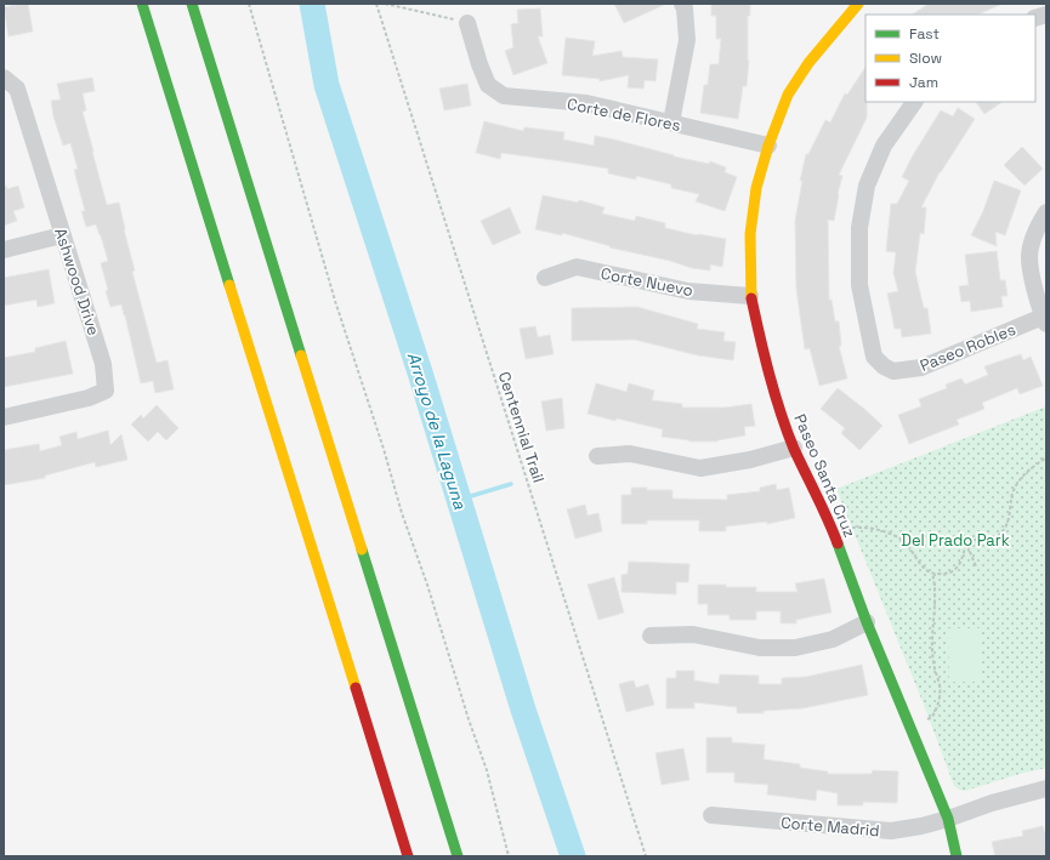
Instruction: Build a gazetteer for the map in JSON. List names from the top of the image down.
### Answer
{
  "streets": {
    "main road": ["Paseo Santa Cruz"],
    "street": [
      "Corte de Flores",
      "Ashwood Drive",
      "Corte Nuevo",
      "Paseo Robles",
      "Corte Madrid"
    ],
    "path": ["Centennial Trail"]
  },
  "crossings": [
    ["Corte de Flores", "Paseo Santa Cruz"],
    ["Corte Nuevo", "Paseo Santa Cruz"],
    ["Paseo Santa Cruz", "Corte Madrid"]
  ],
  "water": ["Arroyo de la Laguna"],
  "parks": ["Del Prado Park"],
  "legend": ["Fast", "Slow", "Jam"]
}
